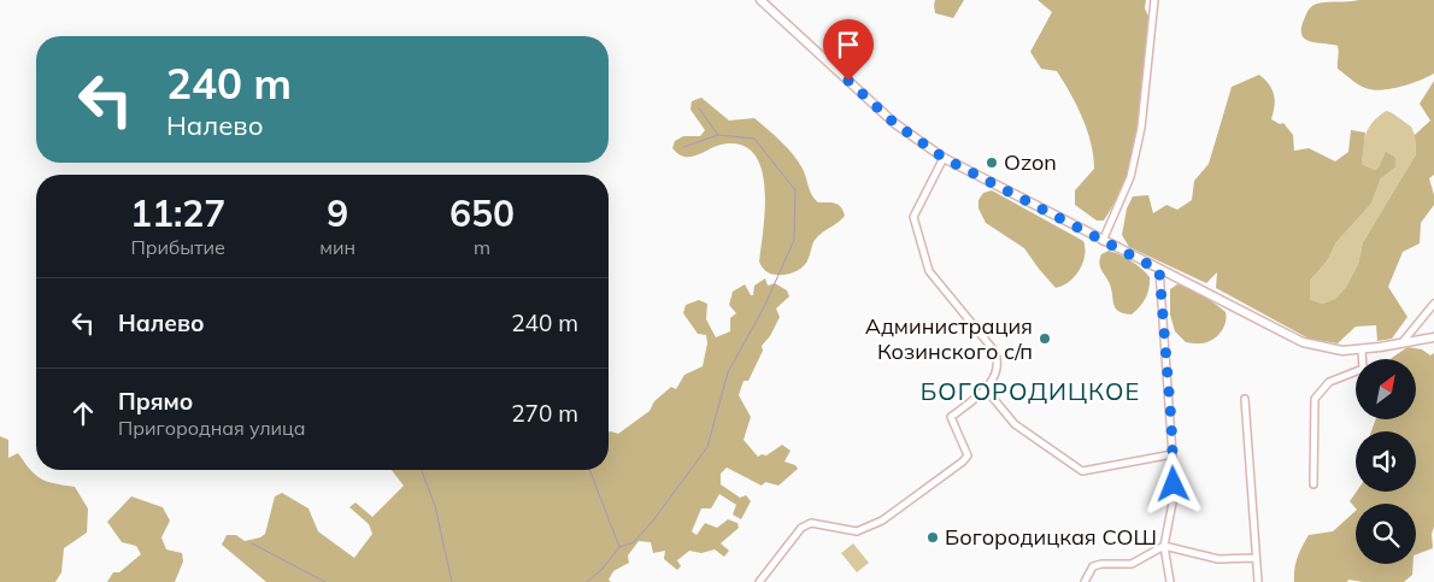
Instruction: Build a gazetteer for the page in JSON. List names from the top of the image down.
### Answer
{
  "districts": ["БОГОРОДИЦКОЕ"],
  "places": ["Ozon", "Администрация Козинского с/п", "Богородицкая СОШ"],
  "north": "top right",
  "page": {
    "turn": ["240 m", "Налево"],
    "eta": [
      "11:27",
      "Прибытие",
      "9",
      "мин",
      "650",
      "m"
    ],
    "list": [
      {
        "name": "Налево",
        "value": "240 m"
      },
      {
        "name": "Прямо",
        "note": "Пригородная улица",
        "value": "270 m"
      }
    ]
  }
}
